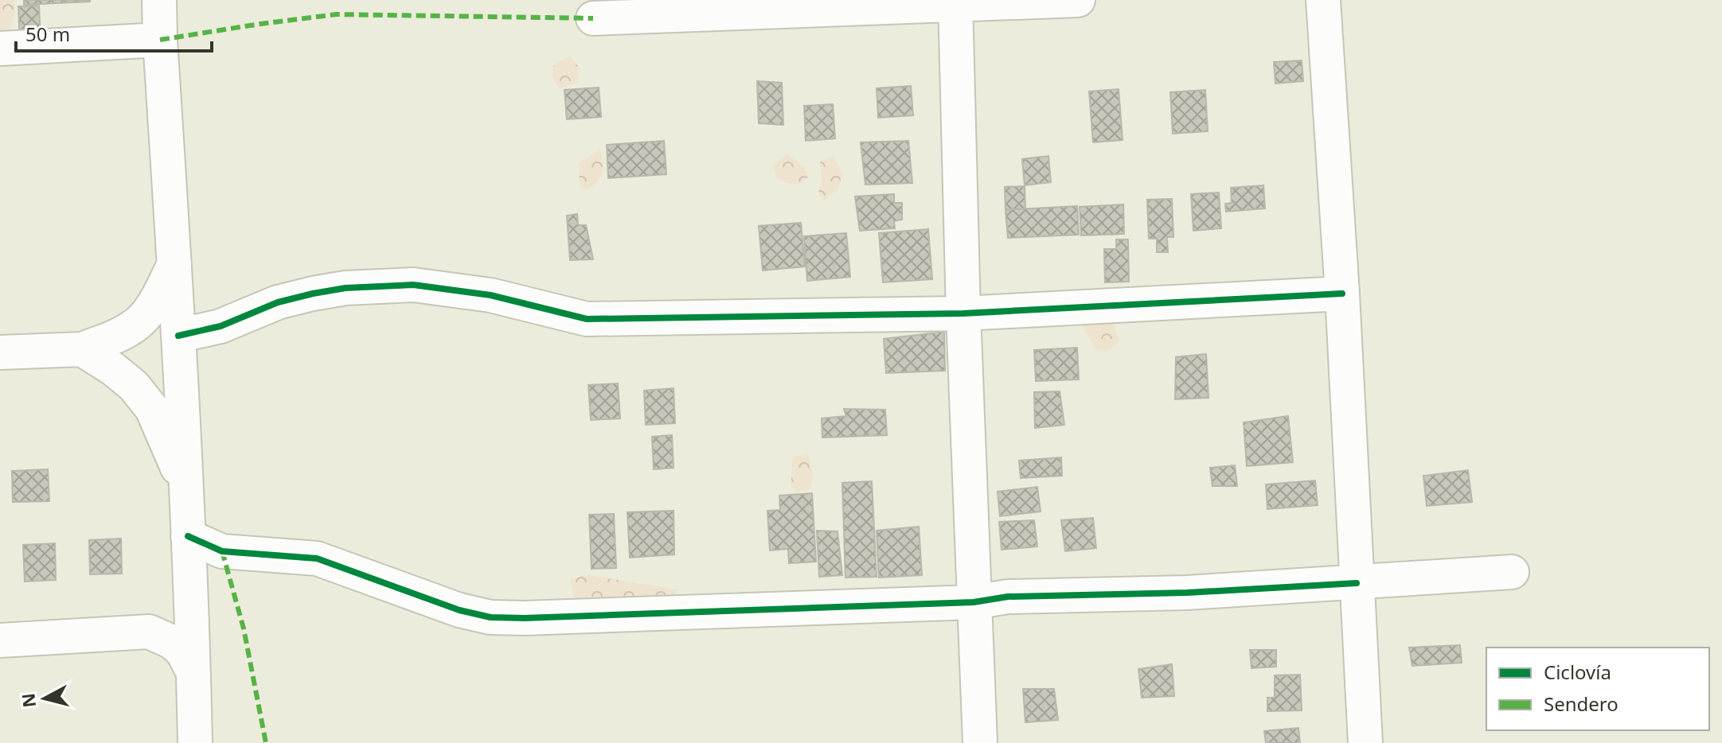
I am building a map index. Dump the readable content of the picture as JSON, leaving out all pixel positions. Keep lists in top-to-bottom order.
{
  "legend": ["Ciclovía", "Sendero"],
  "scale_bar": "50 m",
  "north": "left"
}
